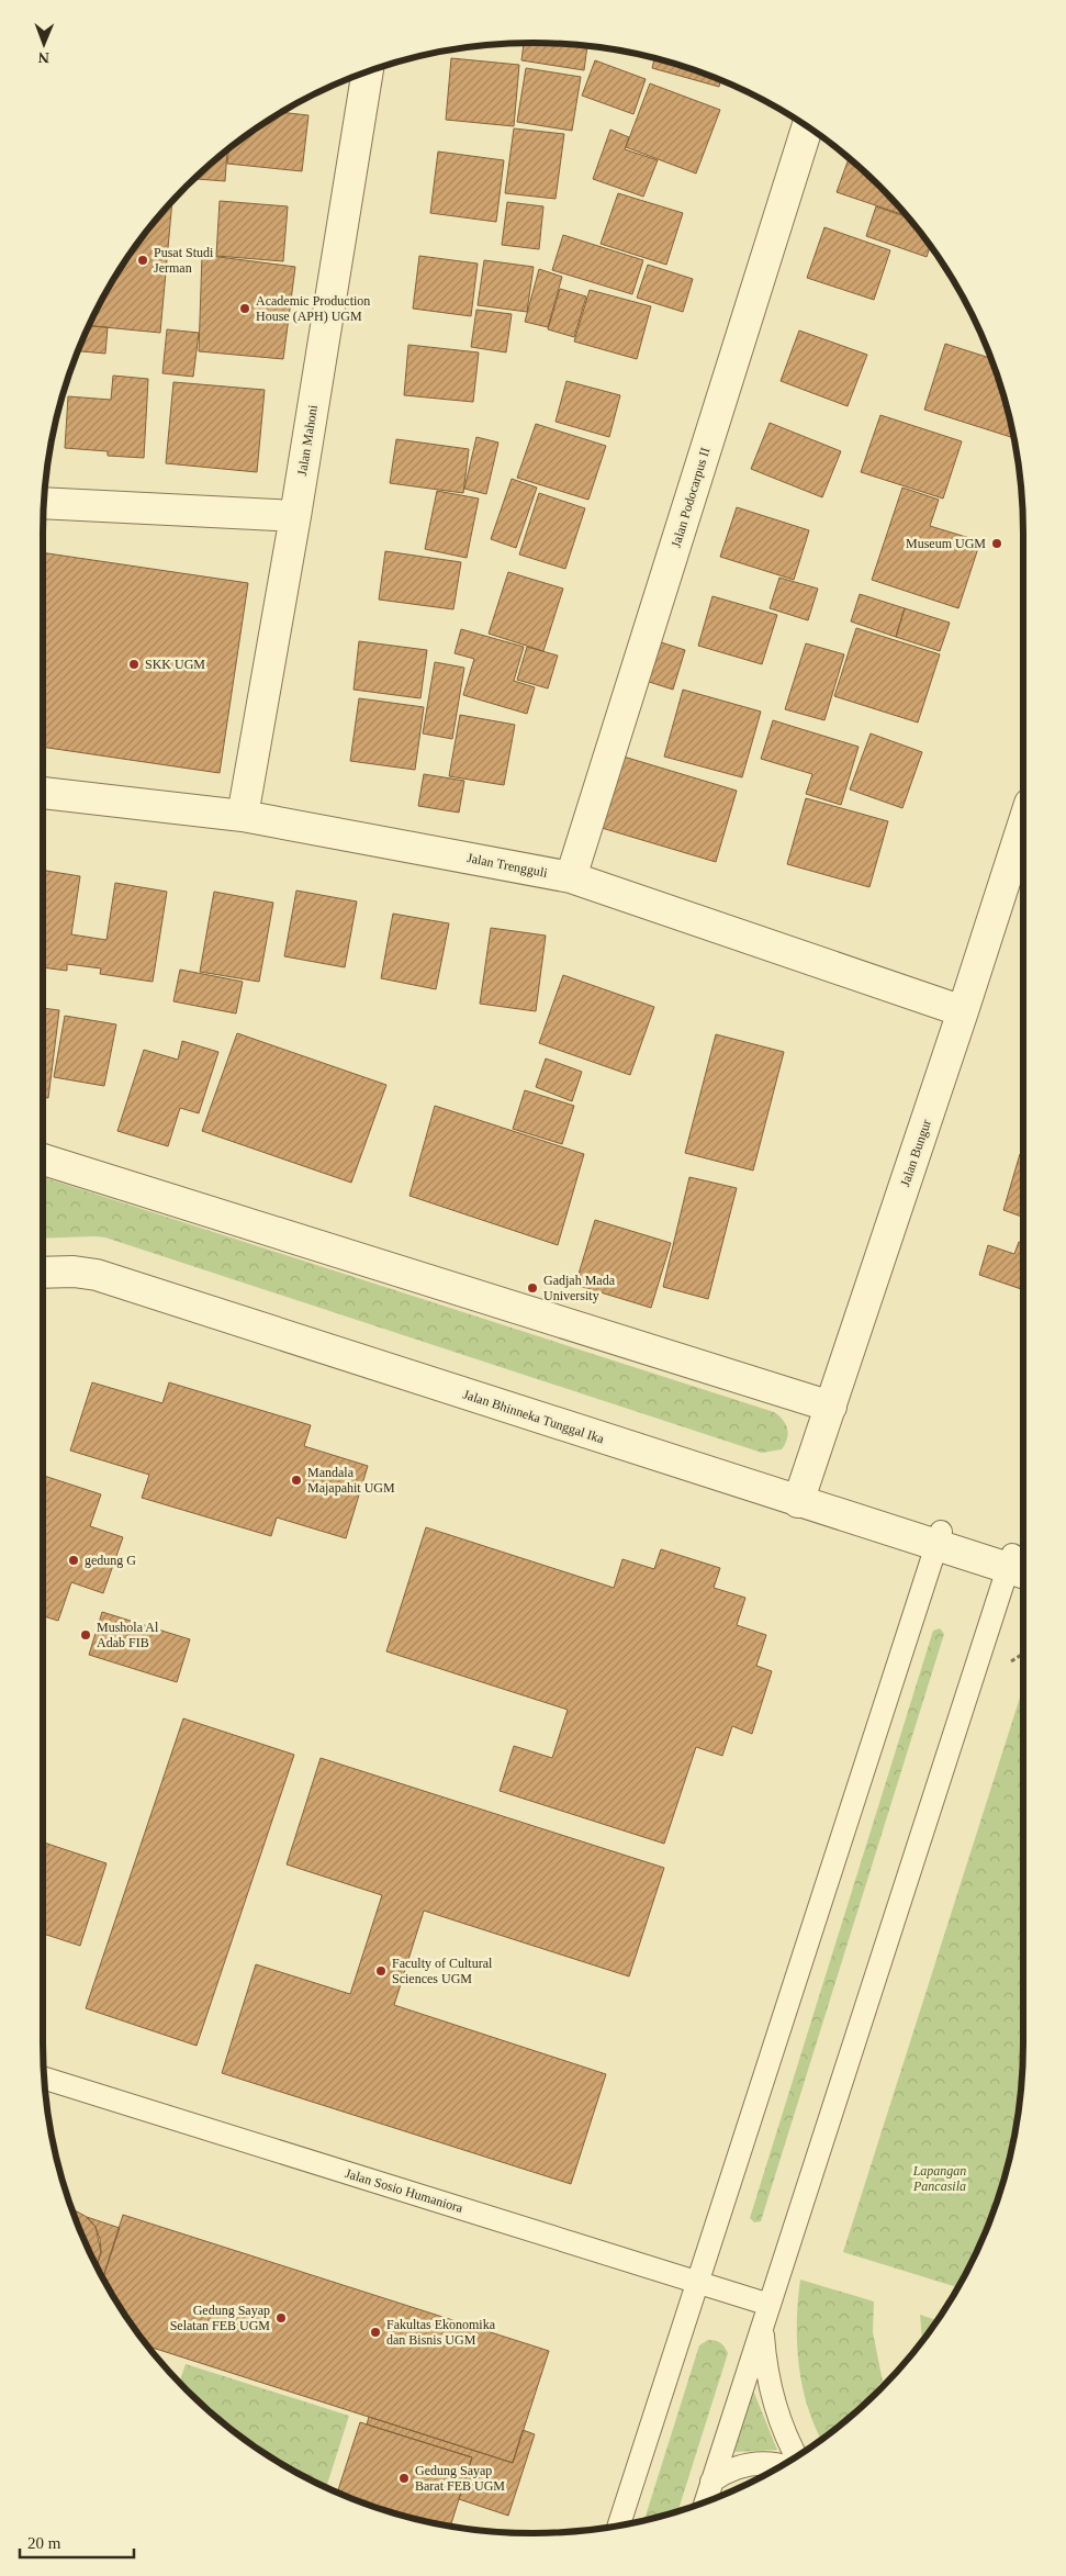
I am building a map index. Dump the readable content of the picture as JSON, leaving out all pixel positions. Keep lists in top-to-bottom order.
{
  "streets": {
    "street": [
      "Jalan Mahoni",
      "Jalan Podocarpus II",
      "Jalan Trengguli",
      "Jalan Bungur",
      "Jalan Bhinneka Tunggal Ika"
    ],
    "lane": ["Jalan Sosio Humaniora"]
  },
  "crossings": [
    ["Jalan Mahoni", "Jalan Trengguli"],
    ["Jalan Podocarpus II", "Jalan Trengguli"],
    ["Jalan Trengguli", "Jalan Bungur"],
    ["Jalan Bungur", "Jalan Bhinneka Tunggal Ika"]
  ],
  "parks": ["Lapangan Pancasila"],
  "places": [
    "Pusat Studi Jerman",
    "Academic Production House (APH) UGM",
    "Museum UGM",
    "SKK UGM",
    "Gadjah Mada University",
    "Mandala Majapahit UGM",
    "gedung G",
    "Mushola Al Adab FIB",
    "Faculty of Cultural Sciences UGM",
    "Gedung Sayap Selatan FEB UGM",
    "Fakultas Ekonomika dan Bisnis UGM",
    "Gedung Sayap Barat FEB UGM"
  ],
  "scale_bar": "20 m",
  "north": "bottom"
}
